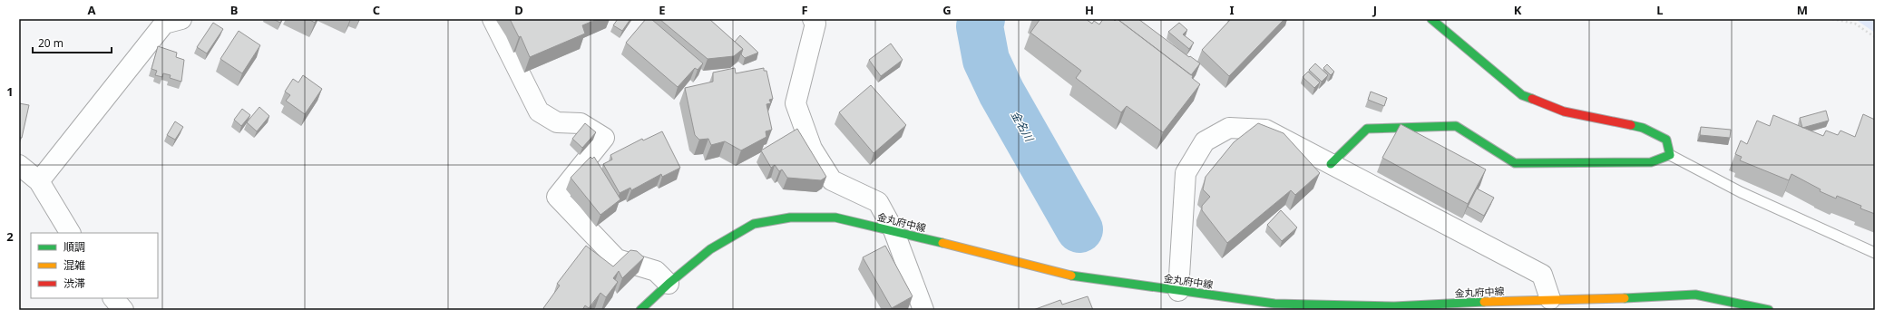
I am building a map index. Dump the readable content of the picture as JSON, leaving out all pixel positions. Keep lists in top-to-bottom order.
{
  "streets": {
    "main road": ["金丸府中線"]
  },
  "water": ["金名川"],
  "legend": ["順調", "混雑", "渋滞"],
  "scale_bar": "20 m",
  "grid": {
    "columns": [
      "A",
      "B",
      "C",
      "D",
      "E",
      "F",
      "G",
      "H",
      "I",
      "J",
      "K",
      "L",
      "M"
    ],
    "rows": ["1", "2"]
  }
}
